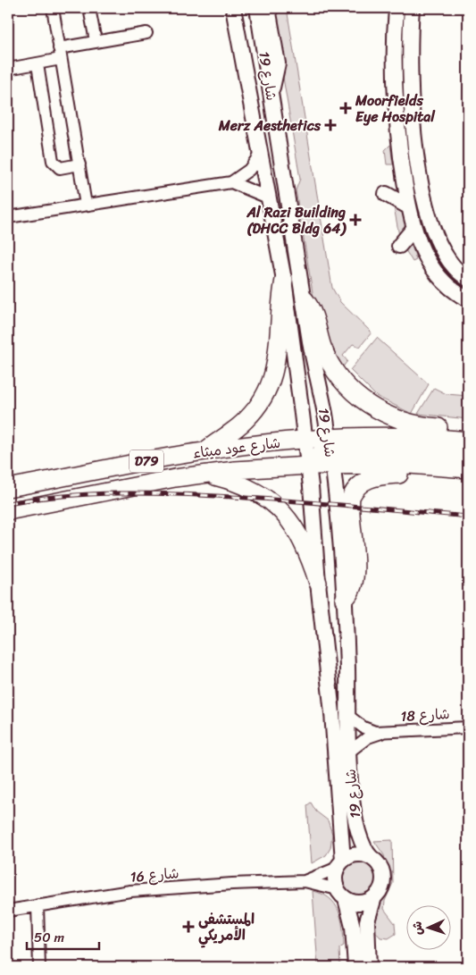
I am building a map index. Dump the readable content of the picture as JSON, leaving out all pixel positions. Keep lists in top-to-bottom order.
{
  "streets": {
    "main road": ["شارع 19", "شارع عود ميثاء", "D79"],
    "street": ["شارع 18", "شارع 16"]
  },
  "crossings": [
    ["شارع 19", "شارع عود ميثاء"],
    ["شارع 19", "شارع 18"],
    ["شارع 19", "شارع 16"]
  ],
  "places": {
    "health": [
      "Moorfields Eye Hospital",
      "Merz Aesthetics",
      "Al Razi Building (DHCC Bldg 64)",
      "المستشفى الأمريكي"
    ]
  },
  "scale_bar": "50 m",
  "north": "left"
}
